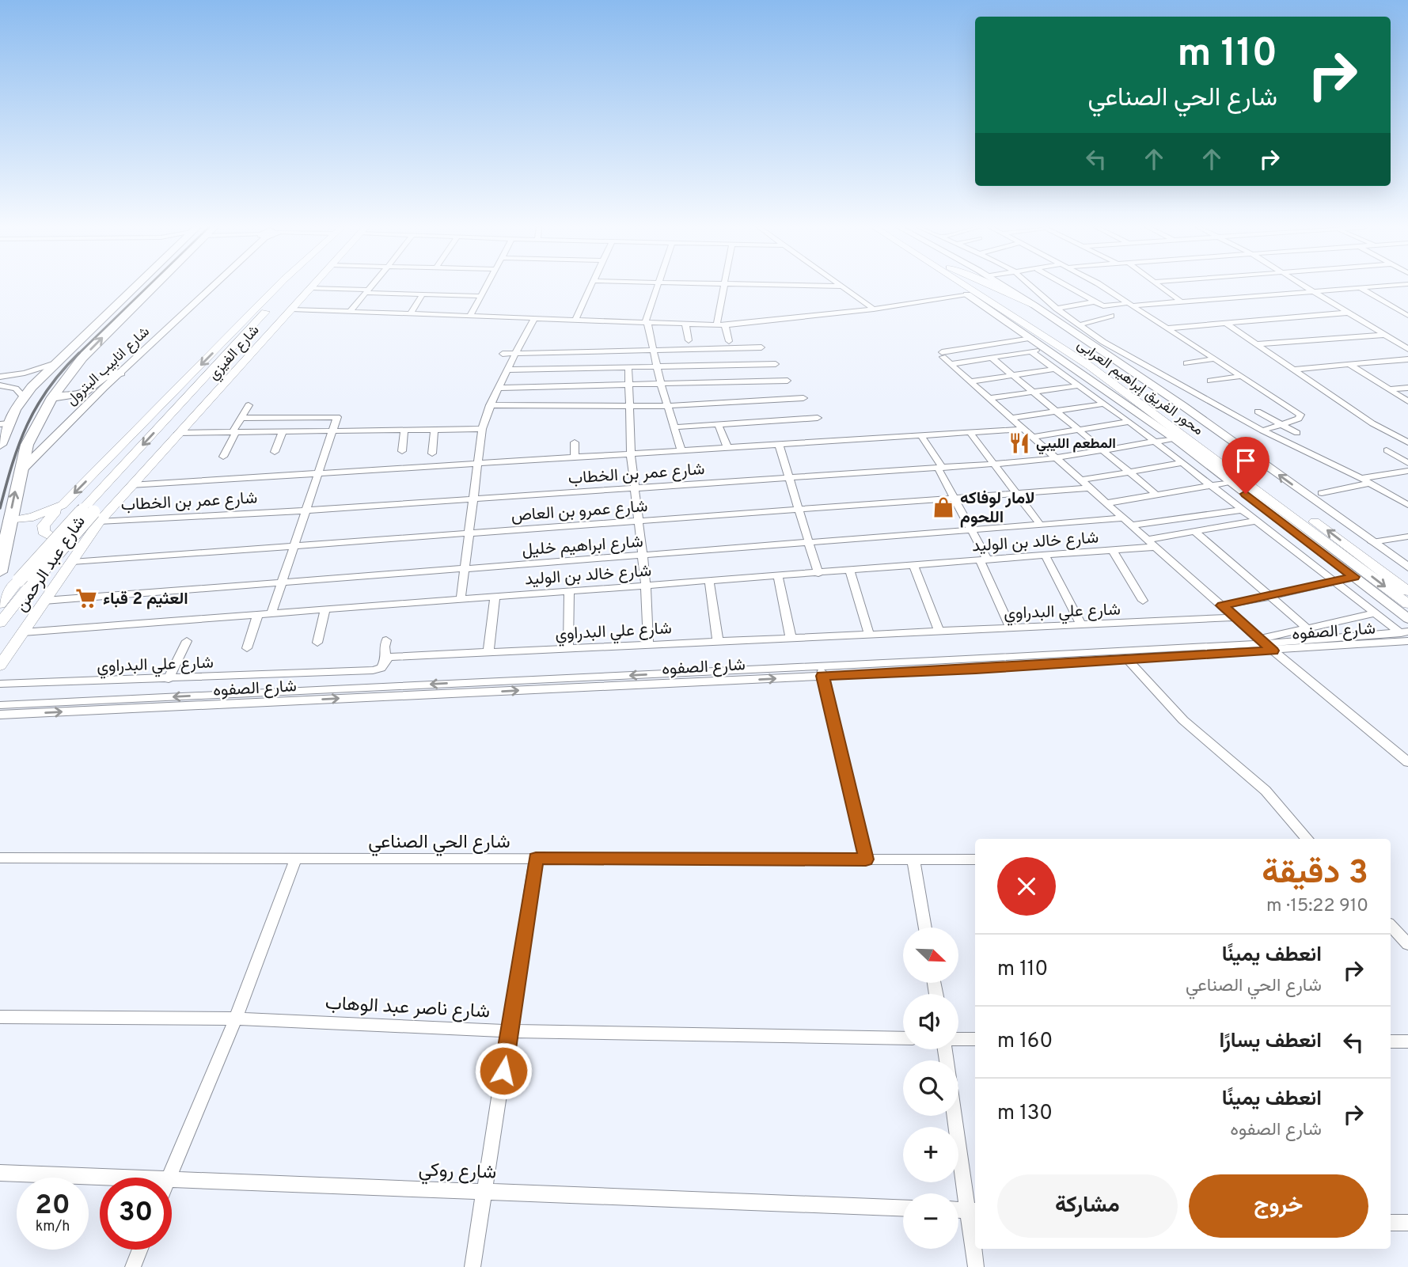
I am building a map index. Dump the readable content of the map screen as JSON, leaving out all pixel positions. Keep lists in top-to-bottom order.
{
  "streets": {
    "main road": ["شارع الفيزي", "محور الفريق إبراهيم العرابى", "شارع عبد الرحمن"],
    "street": [
      "شارع انابيب البترول",
      "شارع عمر بن الخطاب",
      "شارع عمرو بن العاص",
      "شارع خالد بن الوليد",
      "شارع ابراهيم خليل",
      "شارع علي البدراوي",
      "شارع الصفوه",
      "شارع الحي الصناعي",
      "شارع ناصر عبد الوهاب",
      "شارع روكي"
    ]
  },
  "crossings": [
    ["شارع الفيزي", "شارع عبد الرحمن"],
    ["محور الفريق إبراهيم العرابى", "شارع عمر بن الخطاب"],
    ["شارع عمر بن الخطاب", "شارع عبد الرحمن"],
    ["شارع عمرو بن العاص", "شارع عبد الرحمن"],
    ["شارع خالد بن الوليد", "شارع عبد الرحمن"],
    ["شارع ابراهيم خليل", "شارع عبد الرحمن"]
  ],
  "places": {
    "restaurant": ["المطعم الليبي"],
    "shop": ["لامار لوفاكه اللحوم"],
    "supermarket": ["العثيم 2 قباء"]
  },
  "north": "bottom right",
  "page": {
    "turn": ["110 m", "شارع الحي الصناعي"],
    "heading": ["3 دقيقة", "910 m · 15:22"],
    "map_buttons": ["+", "−"],
    "list": [
      {
        "name": "انعطف يمينًا",
        "note": "شارع الحي الصناعي",
        "value": "110 m"
      },
      {
        "name": "انعطف يسارًا",
        "value": "160 m"
      },
      {
        "name": "انعطف يمينًا",
        "note": "شارع الصفوه",
        "value": "130 m"
      }
    ],
    "buttons": ["خروج", "مشاركة"],
    "speed": "20 km/h",
    "limit": "30"
  }
}
